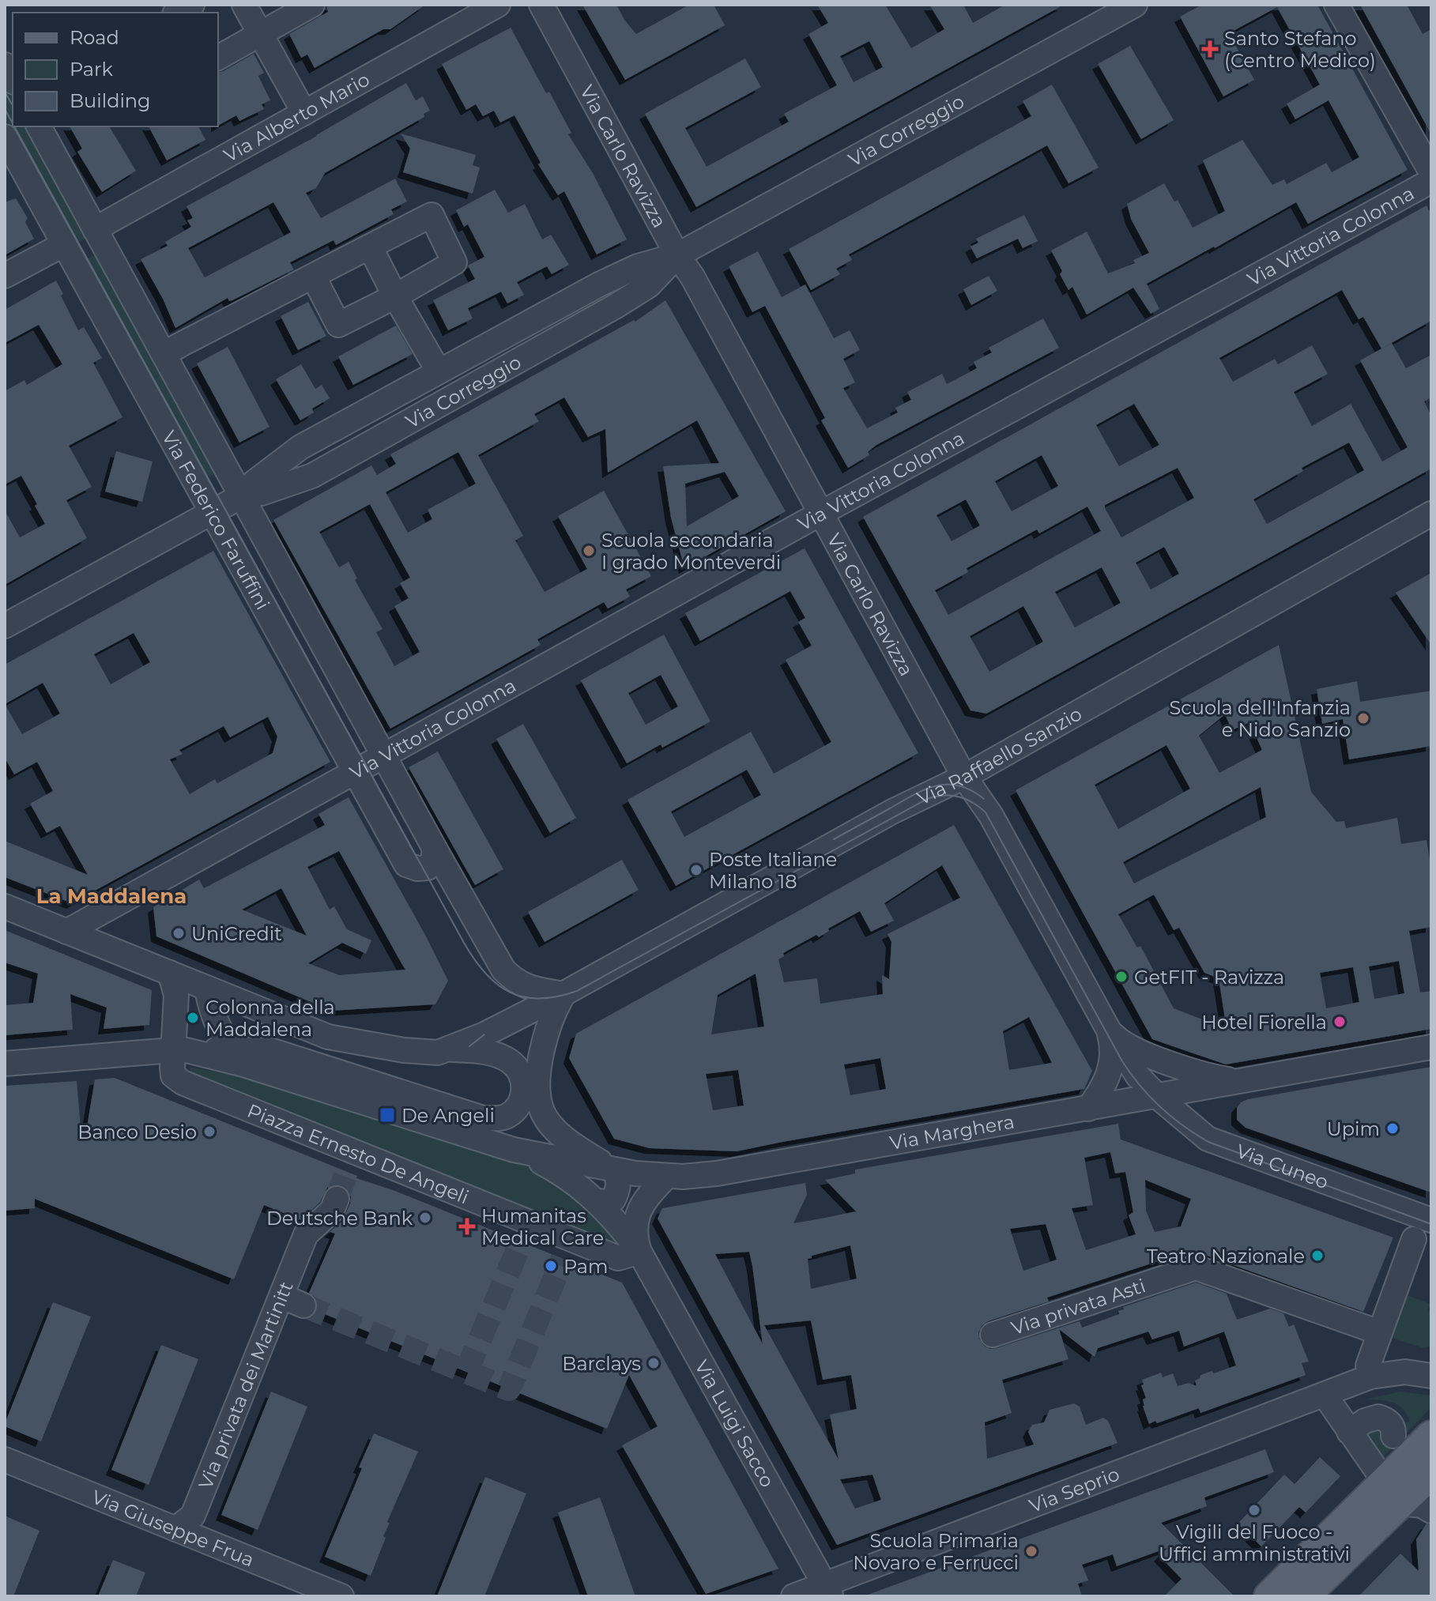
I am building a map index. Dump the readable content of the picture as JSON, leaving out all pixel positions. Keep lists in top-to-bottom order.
{
  "streets": {
    "street": [
      "Via Alberto Mario",
      "Via Correggio",
      "Via Carlo Ravizza",
      "Via Vittoria Colonna",
      "Via Federico Faruffini",
      "Via Raffaello Sanzio",
      "Via Marghera",
      "Piazza Ernesto De Angeli",
      "Via Cuneo",
      "Via privata Asti",
      "Via privata dei Martinitt",
      "Via Luigi Sacco",
      "Via Seprio",
      "Via Giuseppe Frua"
    ]
  },
  "crossings": [
    ["Via Alberto Mario", "Via Federico Faruffini"],
    ["Via Correggio", "Via Carlo Ravizza"],
    ["Via Correggio", "Via Federico Faruffini"],
    ["Via Carlo Ravizza", "Via Vittoria Colonna"],
    ["Via Carlo Ravizza", "Via Raffaello Sanzio"],
    ["Via Carlo Ravizza", "Via Marghera"],
    ["Via Carlo Ravizza", "Via Cuneo"],
    ["Via Vittoria Colonna", "Via Federico Faruffini"],
    ["Via Federico Faruffini", "Via Raffaello Sanzio"],
    ["Via Marghera", "Via Cuneo"],
    ["Piazza Ernesto De Angeli", "Via Luigi Sacco"],
    ["Via privata dei Martinitt", "Via Giuseppe Frua"],
    ["Via Luigi Sacco", "Via Seprio"]
  ],
  "districts": ["La Maddalena"],
  "places": {
    "health": ["Santo Stefano (Centro Medico)", "Humanitas Medical Care"],
    "other": [
      "Scuola secondaria I grado Monteverdi",
      "Scuola dell'Infanzia e Nido Sanzio",
      "Poste Italiane Milano 18",
      "UniCredit",
      "GetFIT - Ravizza",
      "Colonna della Maddalena",
      "Hotel Fiorella",
      "Upim",
      "Banco Desio",
      "Deutsche Bank",
      "Teatro Nazionale",
      "Pam",
      "Barclays",
      "Vigili del Fuoco - Uffici amministrativi",
      "Scuola Primaria Novaro e Ferrucci"
    ],
    "transit": ["De Angeli"]
  },
  "legend": ["Road", "Park", "Building"]
}
